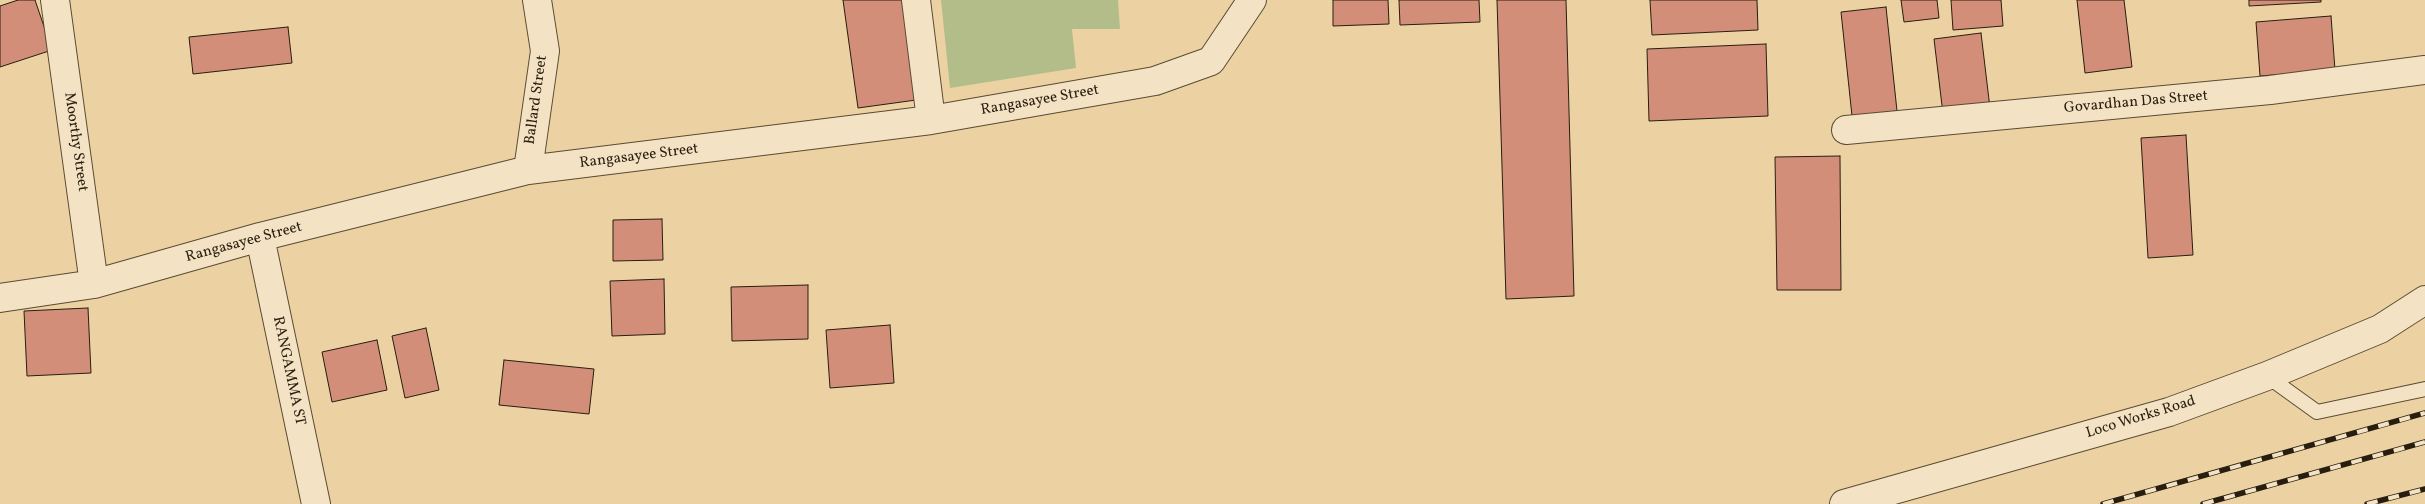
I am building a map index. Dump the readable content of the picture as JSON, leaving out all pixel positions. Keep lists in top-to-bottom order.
{
  "streets": {
    "street": [
      "Ballard Street",
      "Rangasayee Street",
      "Govardhan Das Street",
      "Moorthy Street",
      "RANGAMMA ST",
      "Loco Works Road"
    ]
  },
  "crossings": [
    ["Ballard Street", "Rangasayee Street"],
    ["Rangasayee Street", "Moorthy Street"],
    ["Rangasayee Street", "RANGAMMA ST"]
  ]
}
